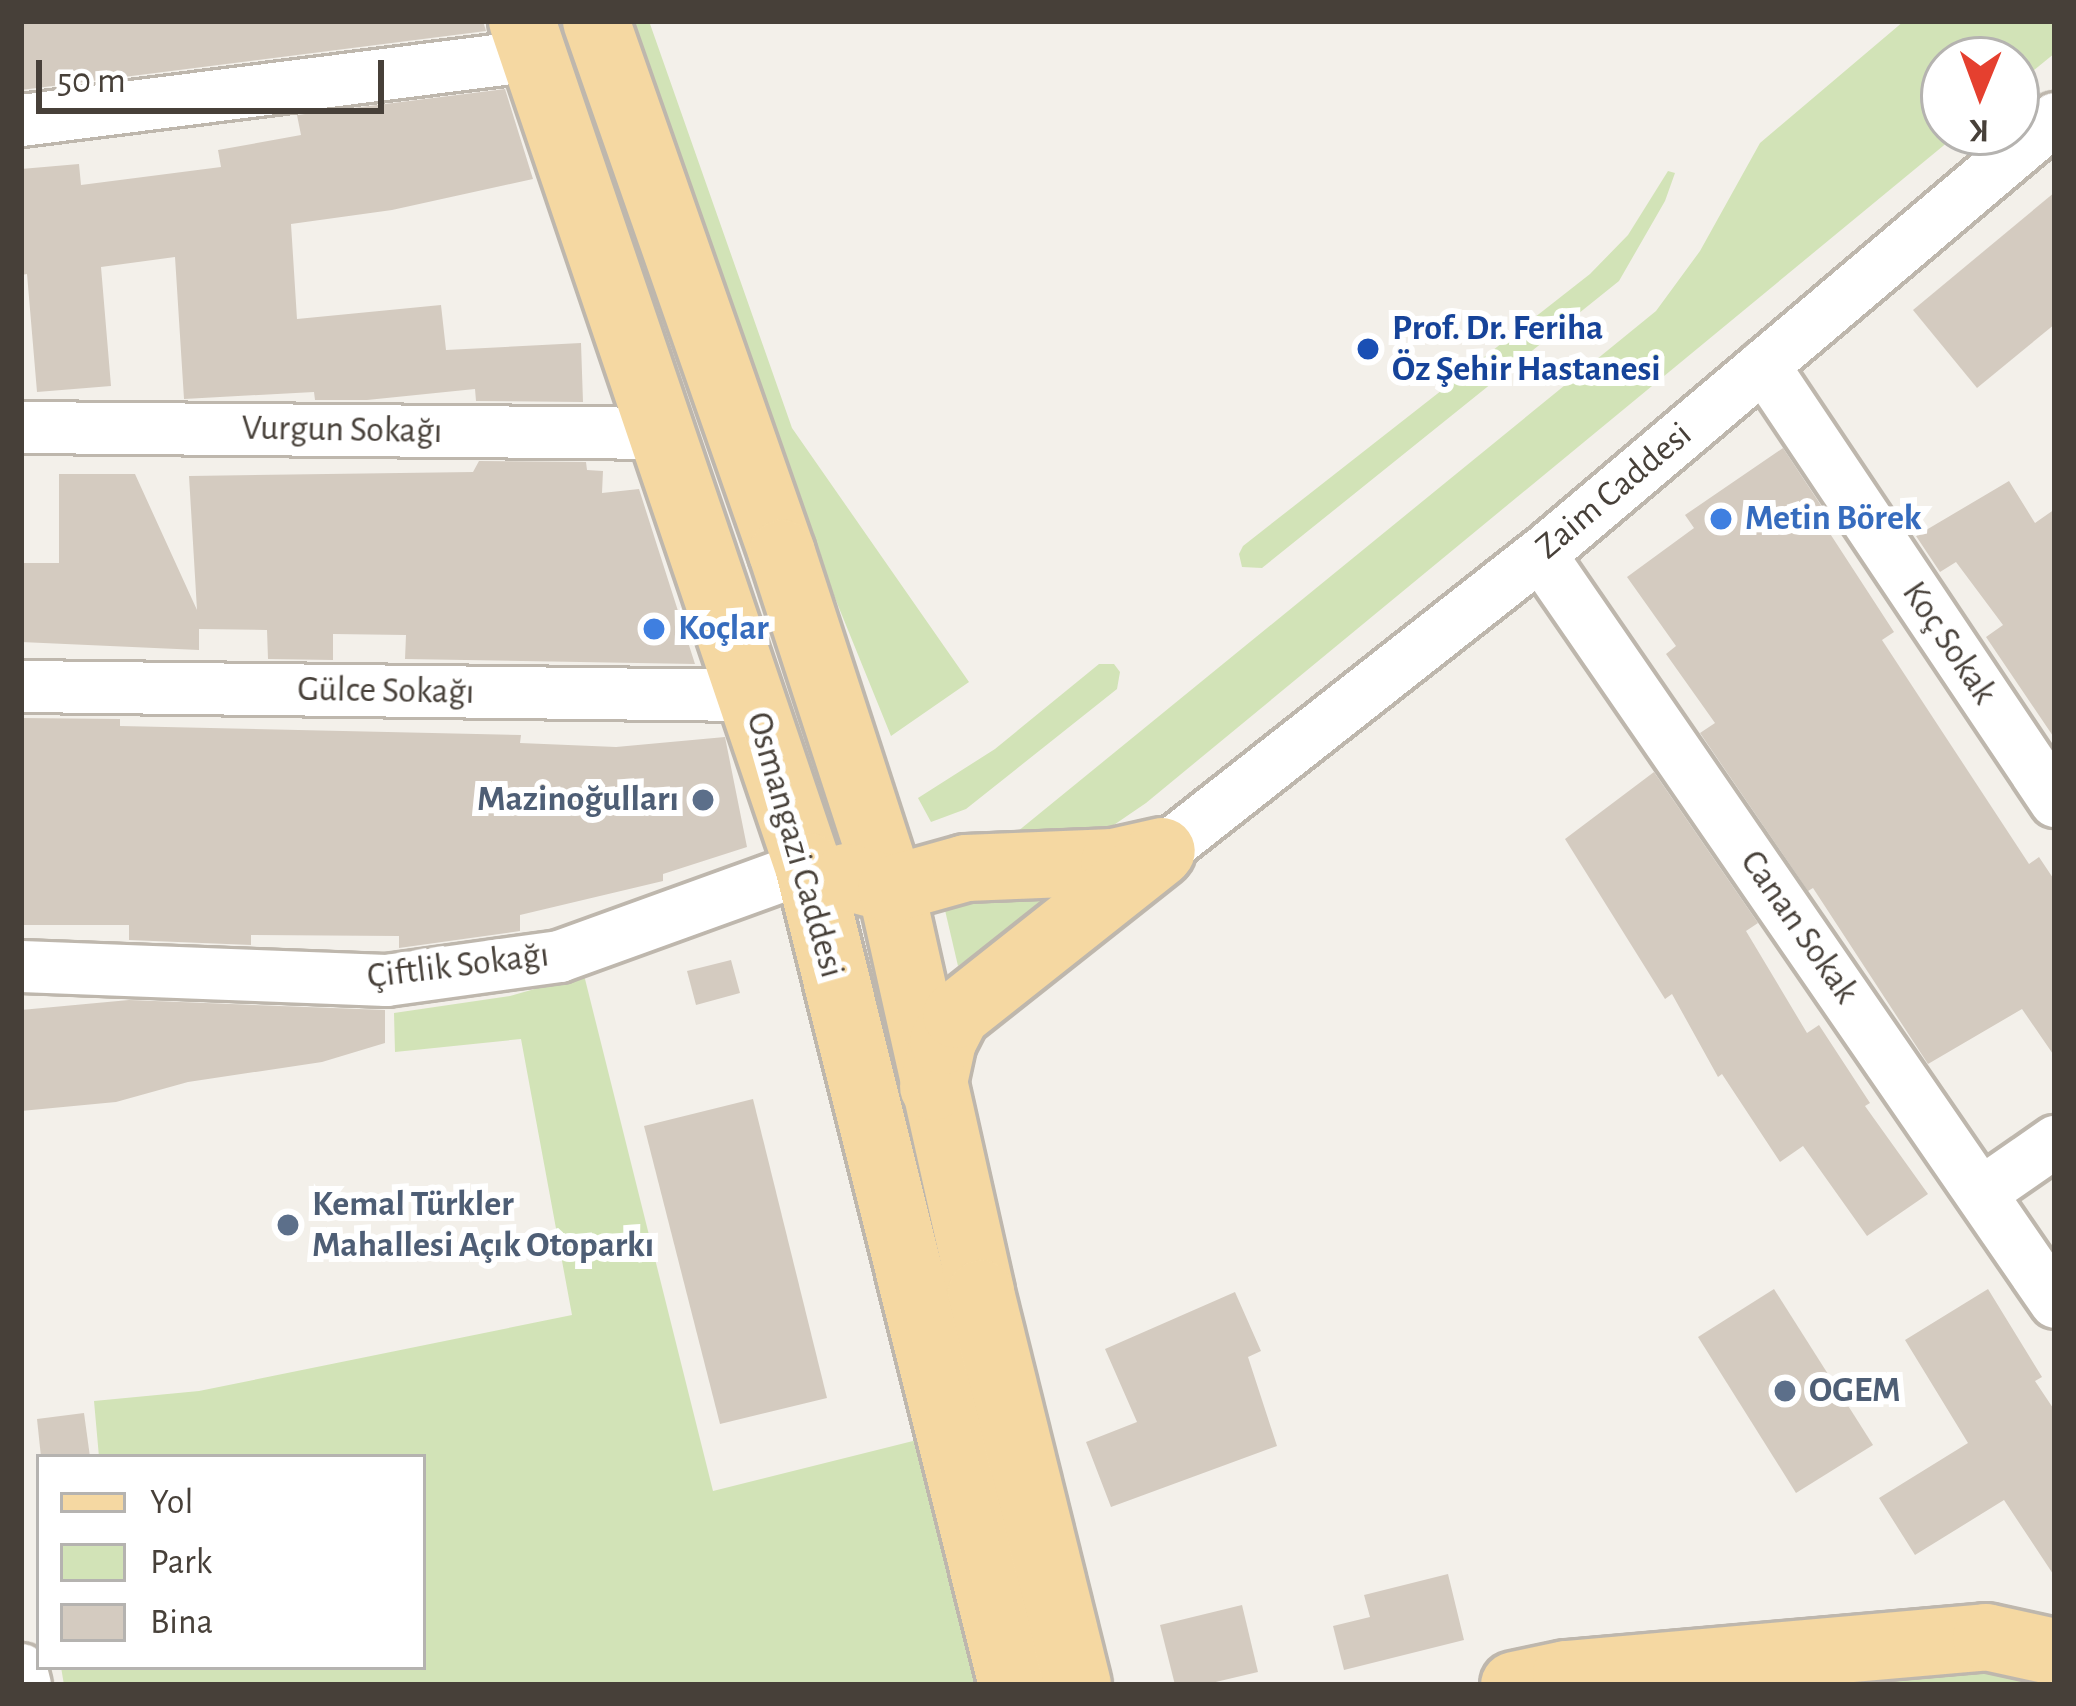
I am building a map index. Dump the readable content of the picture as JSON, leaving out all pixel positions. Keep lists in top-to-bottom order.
{
  "streets": {
    "main road": ["Osmangazi Caddesi"],
    "street": [
      "Vurgun Sokağı",
      "Zaim Caddesi",
      "Koç Sokak",
      "Gülce Sokağı",
      "Canan Sokak",
      "Çiftlik Sokağı"
    ]
  },
  "crossings": [
    ["Vurgun Sokağı", "Osmangazi Caddesi"],
    ["Zaim Caddesi", "Koç Sokak"],
    ["Zaim Caddesi", "Canan Sokak"],
    ["Gülce Sokağı", "Osmangazi Caddesi"],
    ["Osmangazi Caddesi", "Çiftlik Sokağı"]
  ],
  "places": [
    "Prof. Dr. Feriha Öz Şehir Hastanesi",
    "Metin Börek",
    "Koçlar",
    "Mazinoğulları",
    "Kemal Türkler Mahallesi Açık Otoparkı",
    "OGEM"
  ],
  "legend": ["Yol", "Park", "Bina"],
  "scale_bar": "50 m",
  "north": "bottom"
}
